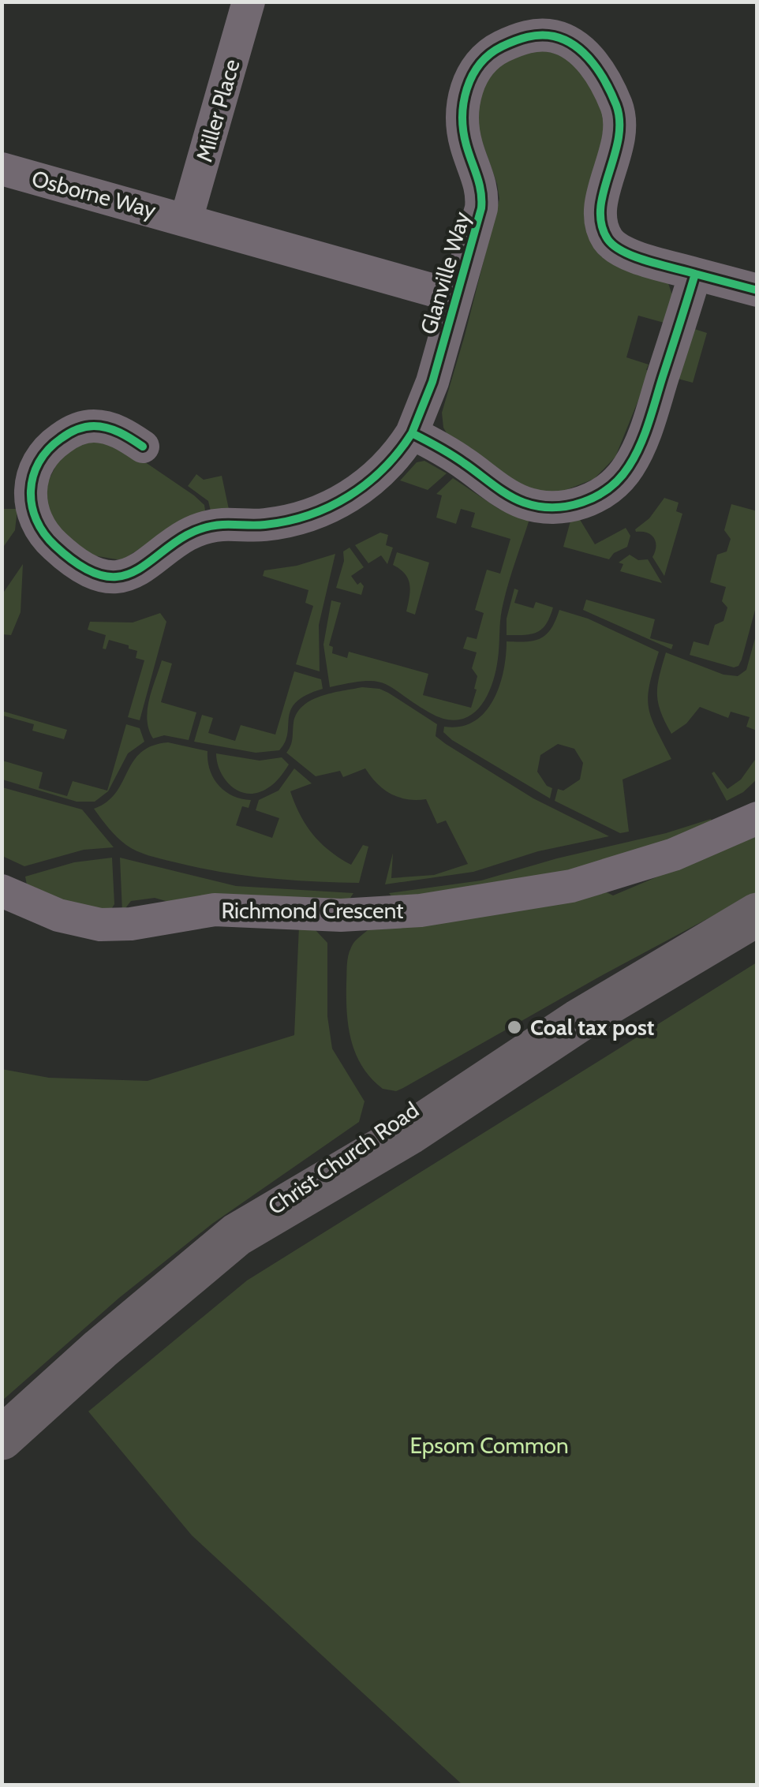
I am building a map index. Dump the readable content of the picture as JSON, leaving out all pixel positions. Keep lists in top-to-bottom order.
{
  "streets": {
    "main road": ["Christ Church Road"],
    "street": [
      "Miller Place",
      "Osborne Way",
      "Glanville Way",
      "Richmond Crescent"
    ]
  },
  "crossings": [
    ["Miller Place", "Osborne Way"],
    ["Miller Place", "Glanville Way"],
    ["Osborne Way", "Glanville Way"]
  ],
  "parks": ["Epsom Common"],
  "places": ["Coal tax post"]
}
